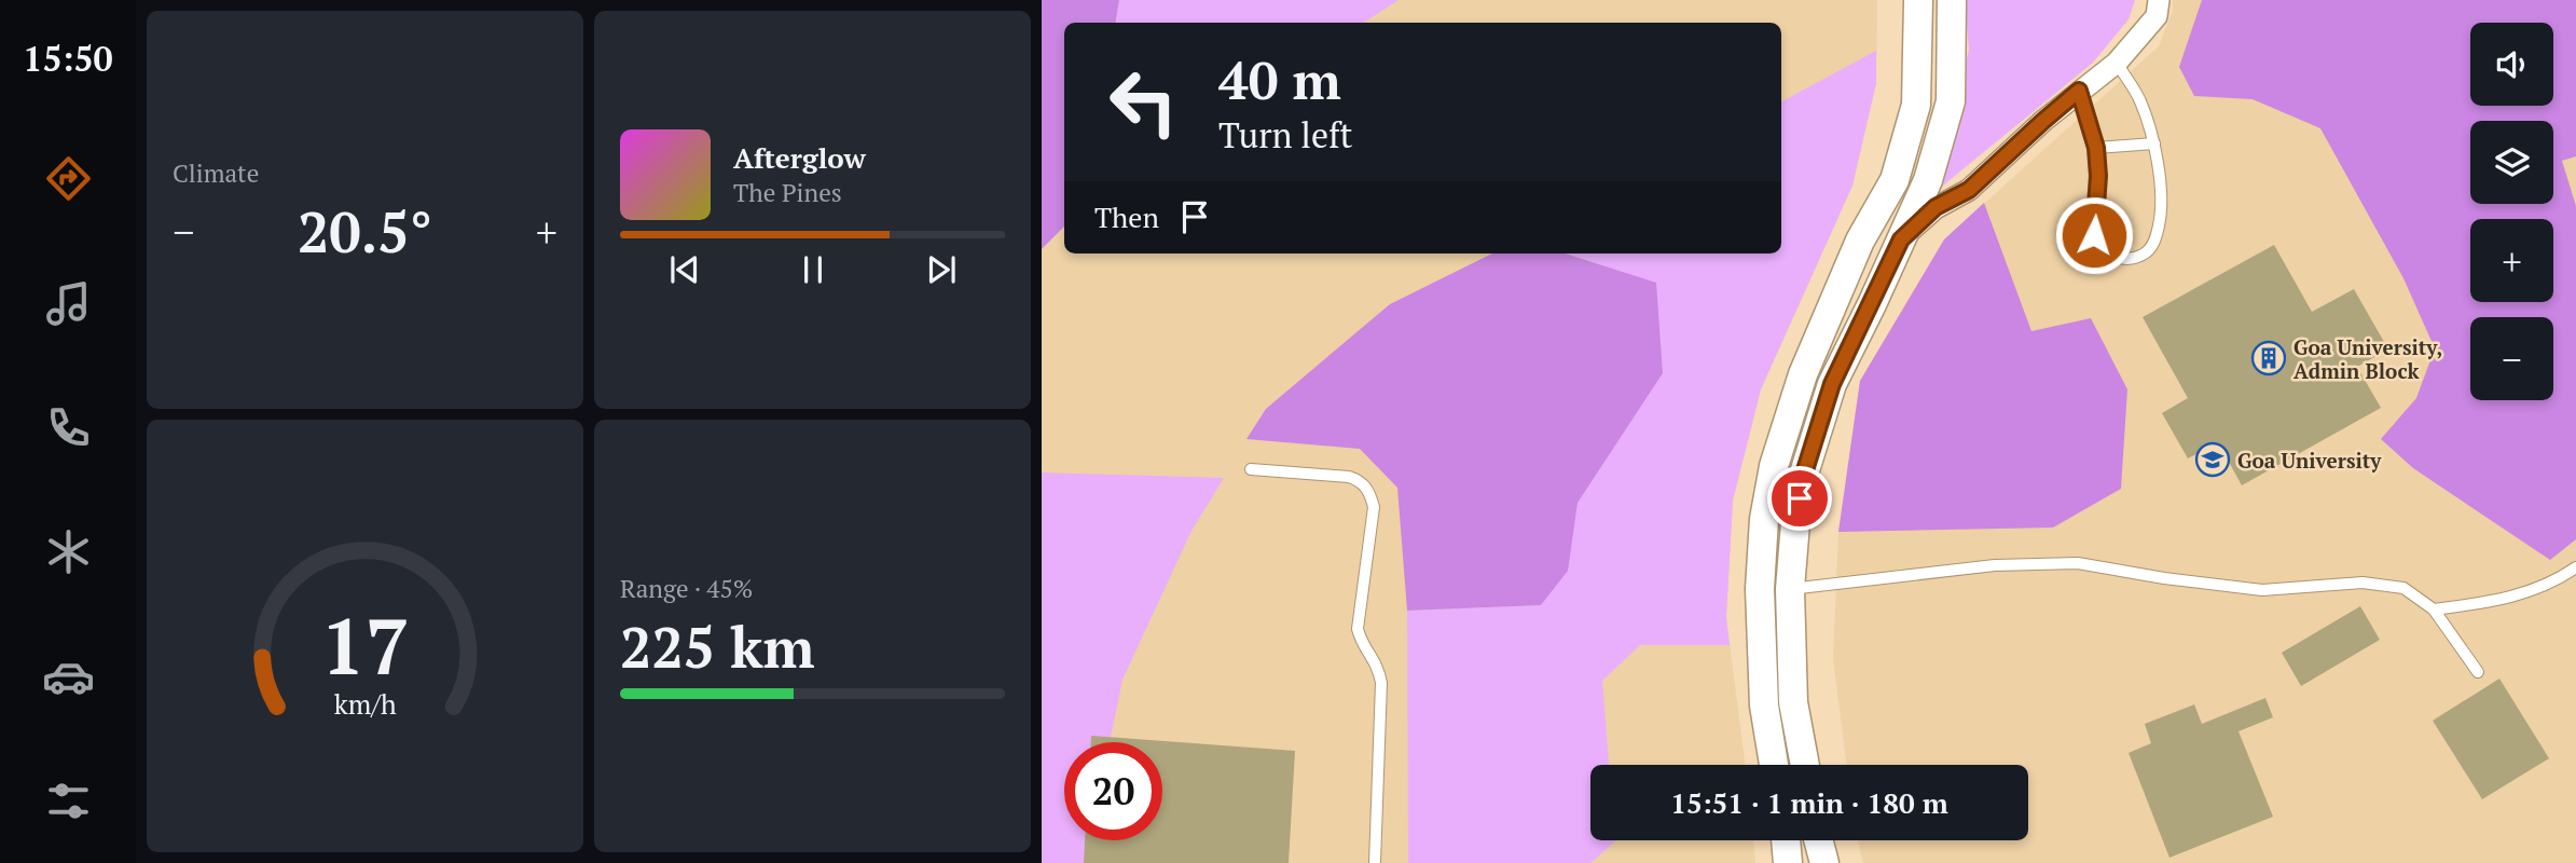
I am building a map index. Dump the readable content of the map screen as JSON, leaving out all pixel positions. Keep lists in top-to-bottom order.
{
  "places": {
    "building": ["Goa University, Admin Block"],
    "school or university": ["Goa University"]
  },
  "page": {
    "tabs": "15:50",
    "tile": [
      "Climate",
      ["Range · 45%", "225 km"]
    ],
    "map_buttons": ["+", "−"],
    "turn": ["40 m", "Turn left"],
    "song": ["Afterglow", "The Pines"],
    "then": "Then",
    "heat": ["−", "20.5°", "+"],
    "limit": "20",
    "trip": "15:51 · 1 min · 180 m",
    "gauge": ["17", "km/h"]
  }
}
